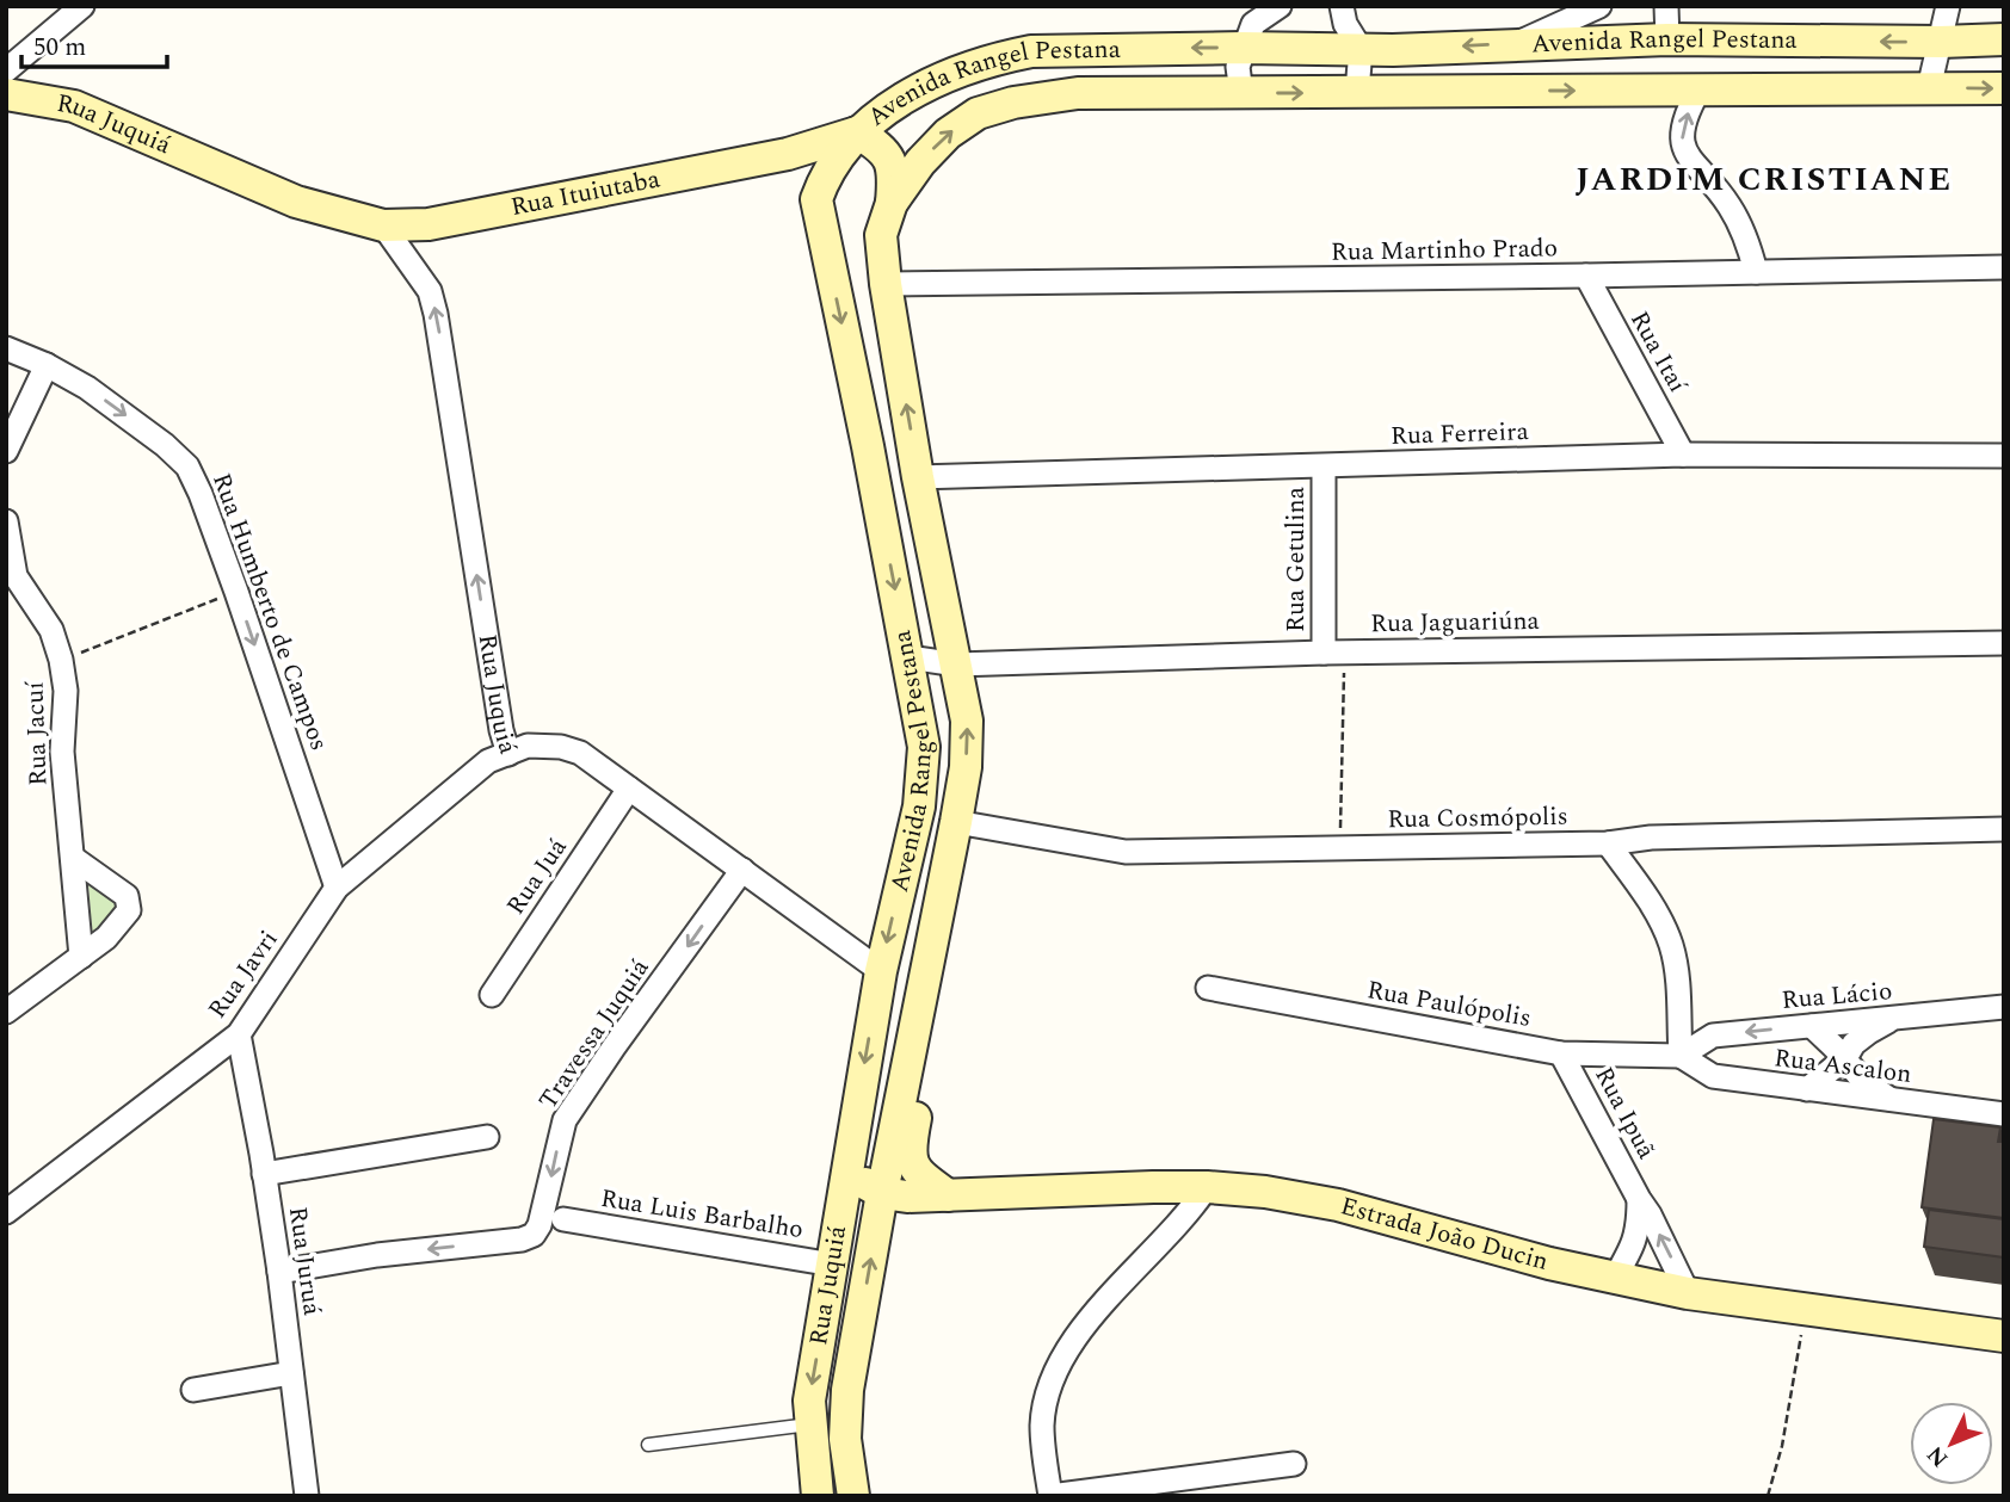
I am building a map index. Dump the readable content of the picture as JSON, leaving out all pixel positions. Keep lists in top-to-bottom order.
{
  "streets": {
    "main road": [
      "Avenida Rangel Pestana",
      "Rua Juquiá",
      "Rua Ituiutaba",
      "Estrada João Ducin"
    ],
    "street": [
      "Rua Martinho Prado",
      "Rua Itaí",
      "Rua Ferreira",
      "Rua Getulina",
      "Rua Humberto de Campos",
      "Rua Jaguariúna",
      "Rua Jacuí",
      "Rua Cosmópolis",
      "Rua Juá",
      "Rua Javri",
      "Rua Lácio",
      "Rua Paulópolis",
      "Travessa Juquiá",
      "Rua Ascalon",
      "Rua Ipuã",
      "Rua Luis Barbalho",
      "Rua Juruá"
    ]
  },
  "crossings": [
    ["Avenida Rangel Pestana", "Rua Juquiá"],
    ["Avenida Rangel Pestana", "Rua Ituiutaba"],
    ["Avenida Rangel Pestana", "Rua Martinho Prado"],
    ["Avenida Rangel Pestana", "Rua Ferreira"],
    ["Avenida Rangel Pestana", "Rua Jaguariúna"],
    ["Avenida Rangel Pestana", "Rua Cosmópolis"],
    ["Rua Juquiá", "Rua Ituiutaba"],
    ["Rua Juquiá", "Rua Juá"],
    ["Rua Juquiá", "Rua Javri"],
    ["Rua Juquiá", "Travessa Juquiá"],
    ["Rua Juquiá", "Rua Luis Barbalho"],
    ["Rua Juquiá", "Estrada João Ducin"],
    ["Rua Martinho Prado", "Rua Itaí"],
    ["Rua Itaí", "Rua Ferreira"],
    ["Rua Ferreira", "Rua Getulina"],
    ["Rua Getulina", "Rua Jaguariúna"],
    ["Rua Humberto de Campos", "Rua Javri"],
    ["Rua Javri", "Rua Juruá"],
    ["Rua Lácio", "Rua Paulópolis"],
    ["Rua Lácio", "Rua Ascalon"],
    ["Rua Paulópolis", "Rua Ascalon"],
    ["Rua Paulópolis", "Rua Ipuã"],
    ["Travessa Juquiá", "Rua Juruá"],
    ["Rua Ipuã", "Estrada João Ducin"]
  ],
  "one_way": ["Rua Humberto de Campos", "Rua Lácio", "Travessa Juquiá"],
  "districts": ["JARDIM CRISTIANE"],
  "scale_bar": "50 m",
  "north": "bottom left"
}
